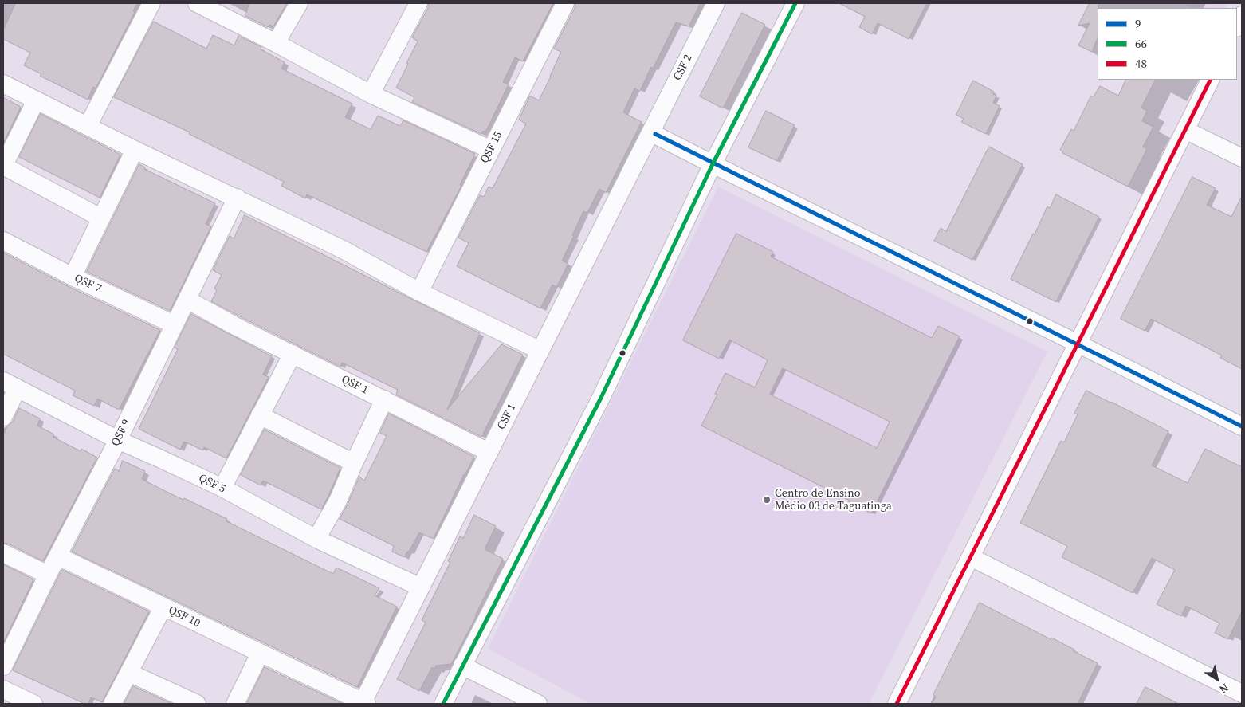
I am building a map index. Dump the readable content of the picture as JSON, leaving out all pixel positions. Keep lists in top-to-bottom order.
{
  "streets": {
    "street": [
      "CSF 2",
      "QSF 15",
      "QSF 7",
      "QSF 1",
      "CSF 1",
      "QSF 9",
      "QSF 5",
      "QSF 10"
    ]
  },
  "crossings": [
    ["CSF 2", "CSF 1"],
    ["QSF 7", "QSF 9"],
    ["QSF 1", "CSF 1"],
    ["QSF 1", "QSF 9"],
    ["CSF 1", "QSF 5"],
    ["CSF 1", "QSF 10"],
    ["QSF 9", "QSF 5"],
    ["QSF 9", "QSF 10"]
  ],
  "places": ["Centro de Ensino Médio 03 de Taguatinga"],
  "lines": ["transit line 66", "transit line 48", "transit line 9"],
  "legend": ["9", "66", "48"],
  "north": "bottom right"
}
